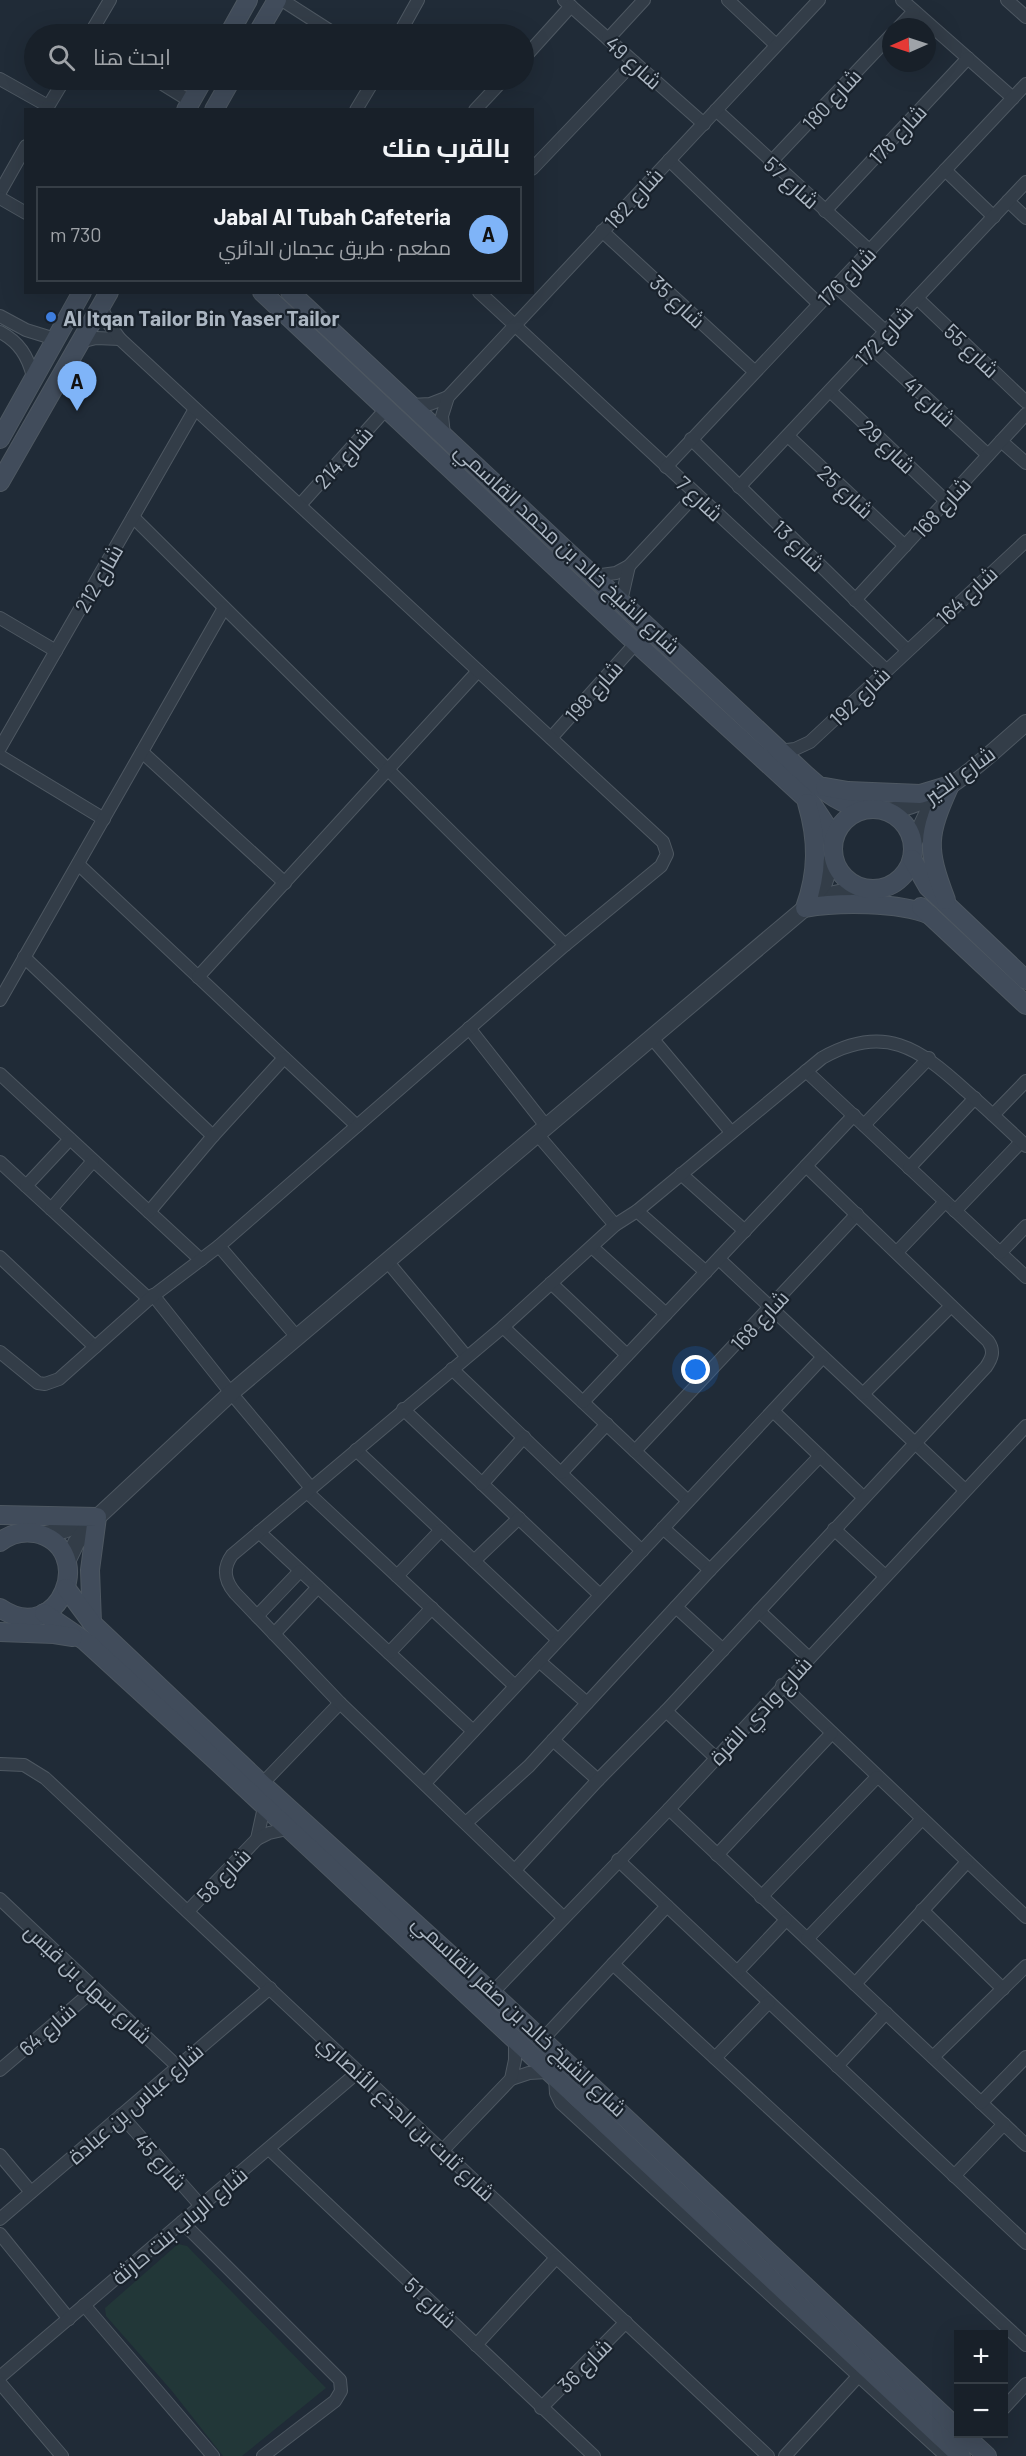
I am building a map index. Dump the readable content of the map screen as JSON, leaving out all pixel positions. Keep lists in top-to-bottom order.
{
  "streets": {
    "main road": ["شارع الشيخ خالد بن محمد القاسمي", "شارع الشيخ خالد بن صقر القاسمي"],
    "street": [
      "شارع 49",
      "شارع 180",
      "شارع 178",
      "شارع 57",
      "شارع 182",
      "شارع 176",
      "شارع 35",
      "شارع 172",
      "شارع 55",
      "شارع 41",
      "شارع 29",
      "214 شارع",
      "شارع 25",
      "شارع 7",
      "شارع 168",
      "شارع 13",
      "212 شارع",
      "شارع 164",
      "شارع 198",
      "شارع 192",
      "شارع الخير",
      "شارع وادي القرة",
      "شارع 58",
      "شارع سهل بن قيس",
      "شارع 64",
      "شارع عباس بن عبادة",
      "شارع ثابت بن الجذع الأنصاري",
      "شارع 45",
      "شارع الرباب بنت حارثة",
      "شارع 51",
      "شارع 36"
    ]
  },
  "crossings": [
    ["شارع 49", "شارع 182"],
    ["شارع 180", "شارع 57"],
    ["شارع 178", "شارع 57"],
    ["شارع 57", "شارع 182"],
    ["شارع 57", "شارع 176"],
    ["شارع 182", "شارع 35"],
    ["شارع 182", "شارع 7"],
    ["شارع 176", "شارع 35"],
    ["شارع 176", "شارع 7"],
    ["شارع 176", "شارع 13"],
    ["شارع 172", "شارع 55"],
    ["شارع 172", "شارع 41"],
    ["شارع 172", "شارع 29"],
    ["شارع 172", "شارع 25"],
    ["شارع 172", "شارع 13"],
    ["شارع 41", "شارع 168"],
    ["شارع 29", "شارع 168"],
    ["214 شارع", "شارع الشيخ خالد بن محمد القاسمي"],
    ["شارع 25", "شارع 168"],
    ["شارع 7", "شارع 192"],
    ["شارع 168", "شارع 13"],
    ["شارع 13", "شارع 164"],
    ["شارع 13", "شارع 192"],
    ["شارع الشيخ خالد بن محمد القاسمي", "شارع 198"],
    ["شارع الشيخ خالد بن محمد القاسمي", "شارع 192"],
    ["شارع الشيخ خالد بن محمد القاسمي", "شارع الخير"],
    ["شارع 164", "شارع 192"],
    ["شارع وادي القرة", "شارع الشيخ خالد بن صقر القاسمي"],
    ["شارع 58", "شارع الشيخ خالد بن صقر القاسمي"],
    ["شارع 58", "شارع ثابت بن الجذع الأنصاري"],
    ["شارع سهل بن قيس", "شارع 64"],
    ["شارع سهل بن قيس", "شارع عباس بن عبادة"],
    ["شارع عباس بن عبادة", "شارع ثابت بن الجذع الأنصاري"],
    ["شارع عباس بن عبادة", "شارع 45"],
    ["شارع ثابت بن الجذع الأنصاري", "شارع الرباب بنت حارثة"],
    ["شارع ثابت بن الجذع الأنصاري", "شارع 36"],
    ["شارع 45", "شارع الرباب بنت حارثة"],
    ["شارع الرباب بنت حارثة", "شارع 51"],
    ["شارع 51", "شارع 36"]
  ],
  "places": ["Al Itqan Tailor Bin Yaser Tailor"],
  "north": "left",
  "page": {
    "search": "ابحث هنا",
    "heading": "بالقرب منك",
    "list": [
      {
        "mark": "A",
        "name": "Jabal Al Tubah Cafeteria",
        "note": "مطعم · طريق عجمان الدائري",
        "value": "730 m"
      }
    ],
    "pins": "A",
    "map_buttons": ["+", "−"]
  }
}
